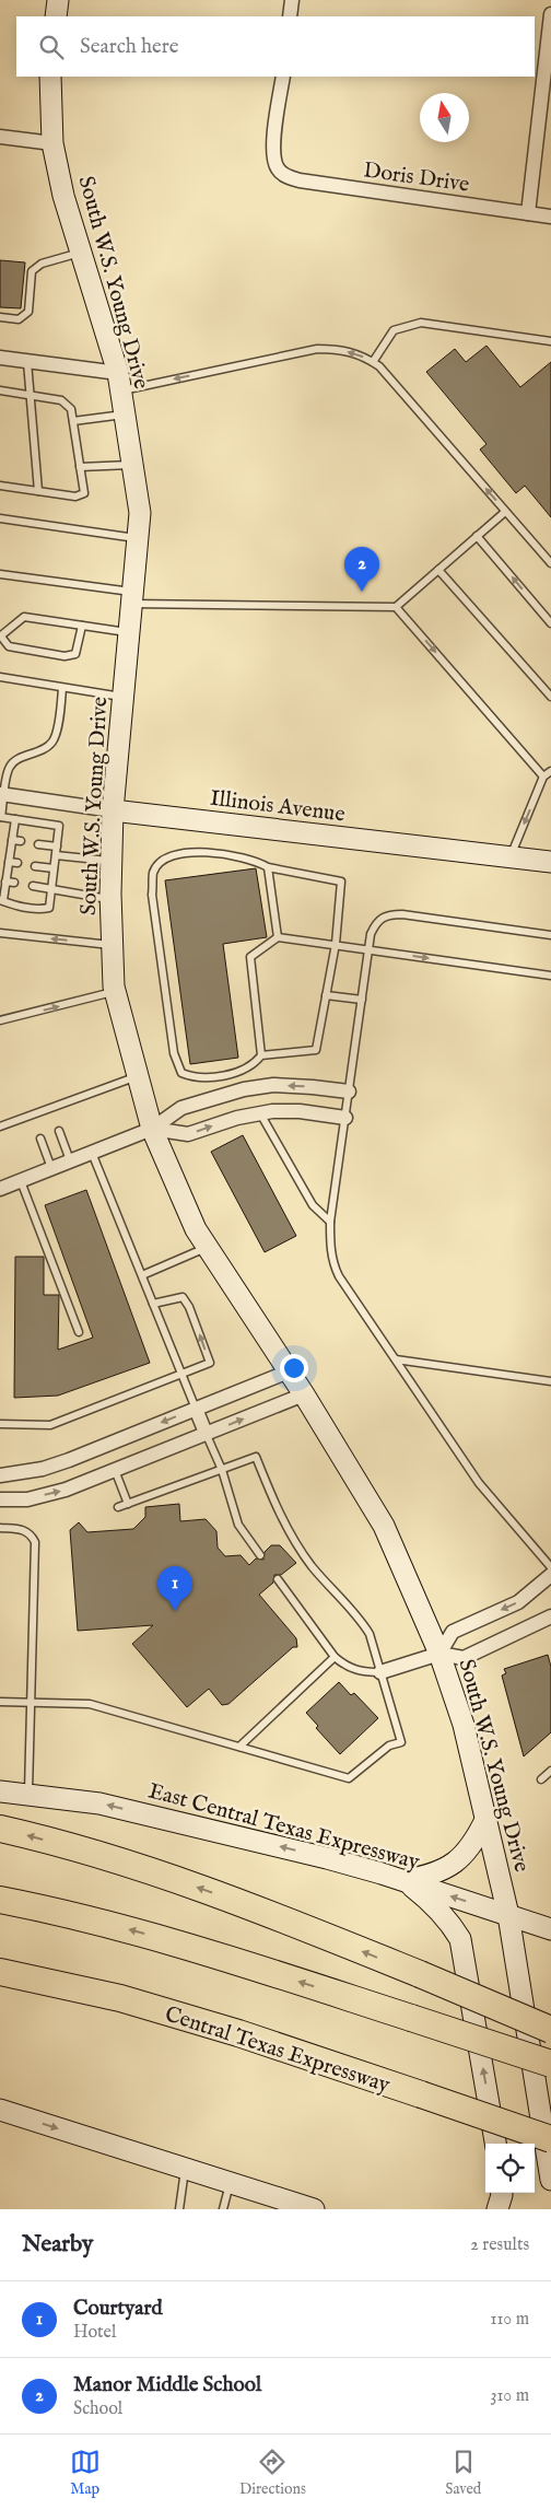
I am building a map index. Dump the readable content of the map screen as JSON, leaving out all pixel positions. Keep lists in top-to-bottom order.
{
  "streets": {
    "highway": ["Central Texas Expressway"],
    "main road": ["South W.S. Young Drive", "Illinois Avenue", "East Central Texas Expressway"],
    "street": ["Doris Drive"]
  },
  "crossings": [
    ["South W.S. Young Drive", "Illinois Avenue"],
    ["South W.S. Young Drive", "East Central Texas Expressway"]
  ],
  "one_way": ["East Central Texas Expressway"],
  "north": "top",
  "page": {
    "search": "Search here",
    "pins": ["2", "1"],
    "heading": ["Nearby", "2 results"],
    "list": [
      {
        "mark": "1",
        "name": "Courtyard",
        "note": "Hotel",
        "value": "110 m"
      },
      {
        "mark": "2",
        "name": "Manor Middle School",
        "note": "School",
        "value": "310 m"
      }
    ],
    "nav": ["Map", "Directions", "Saved"]
  }
}
